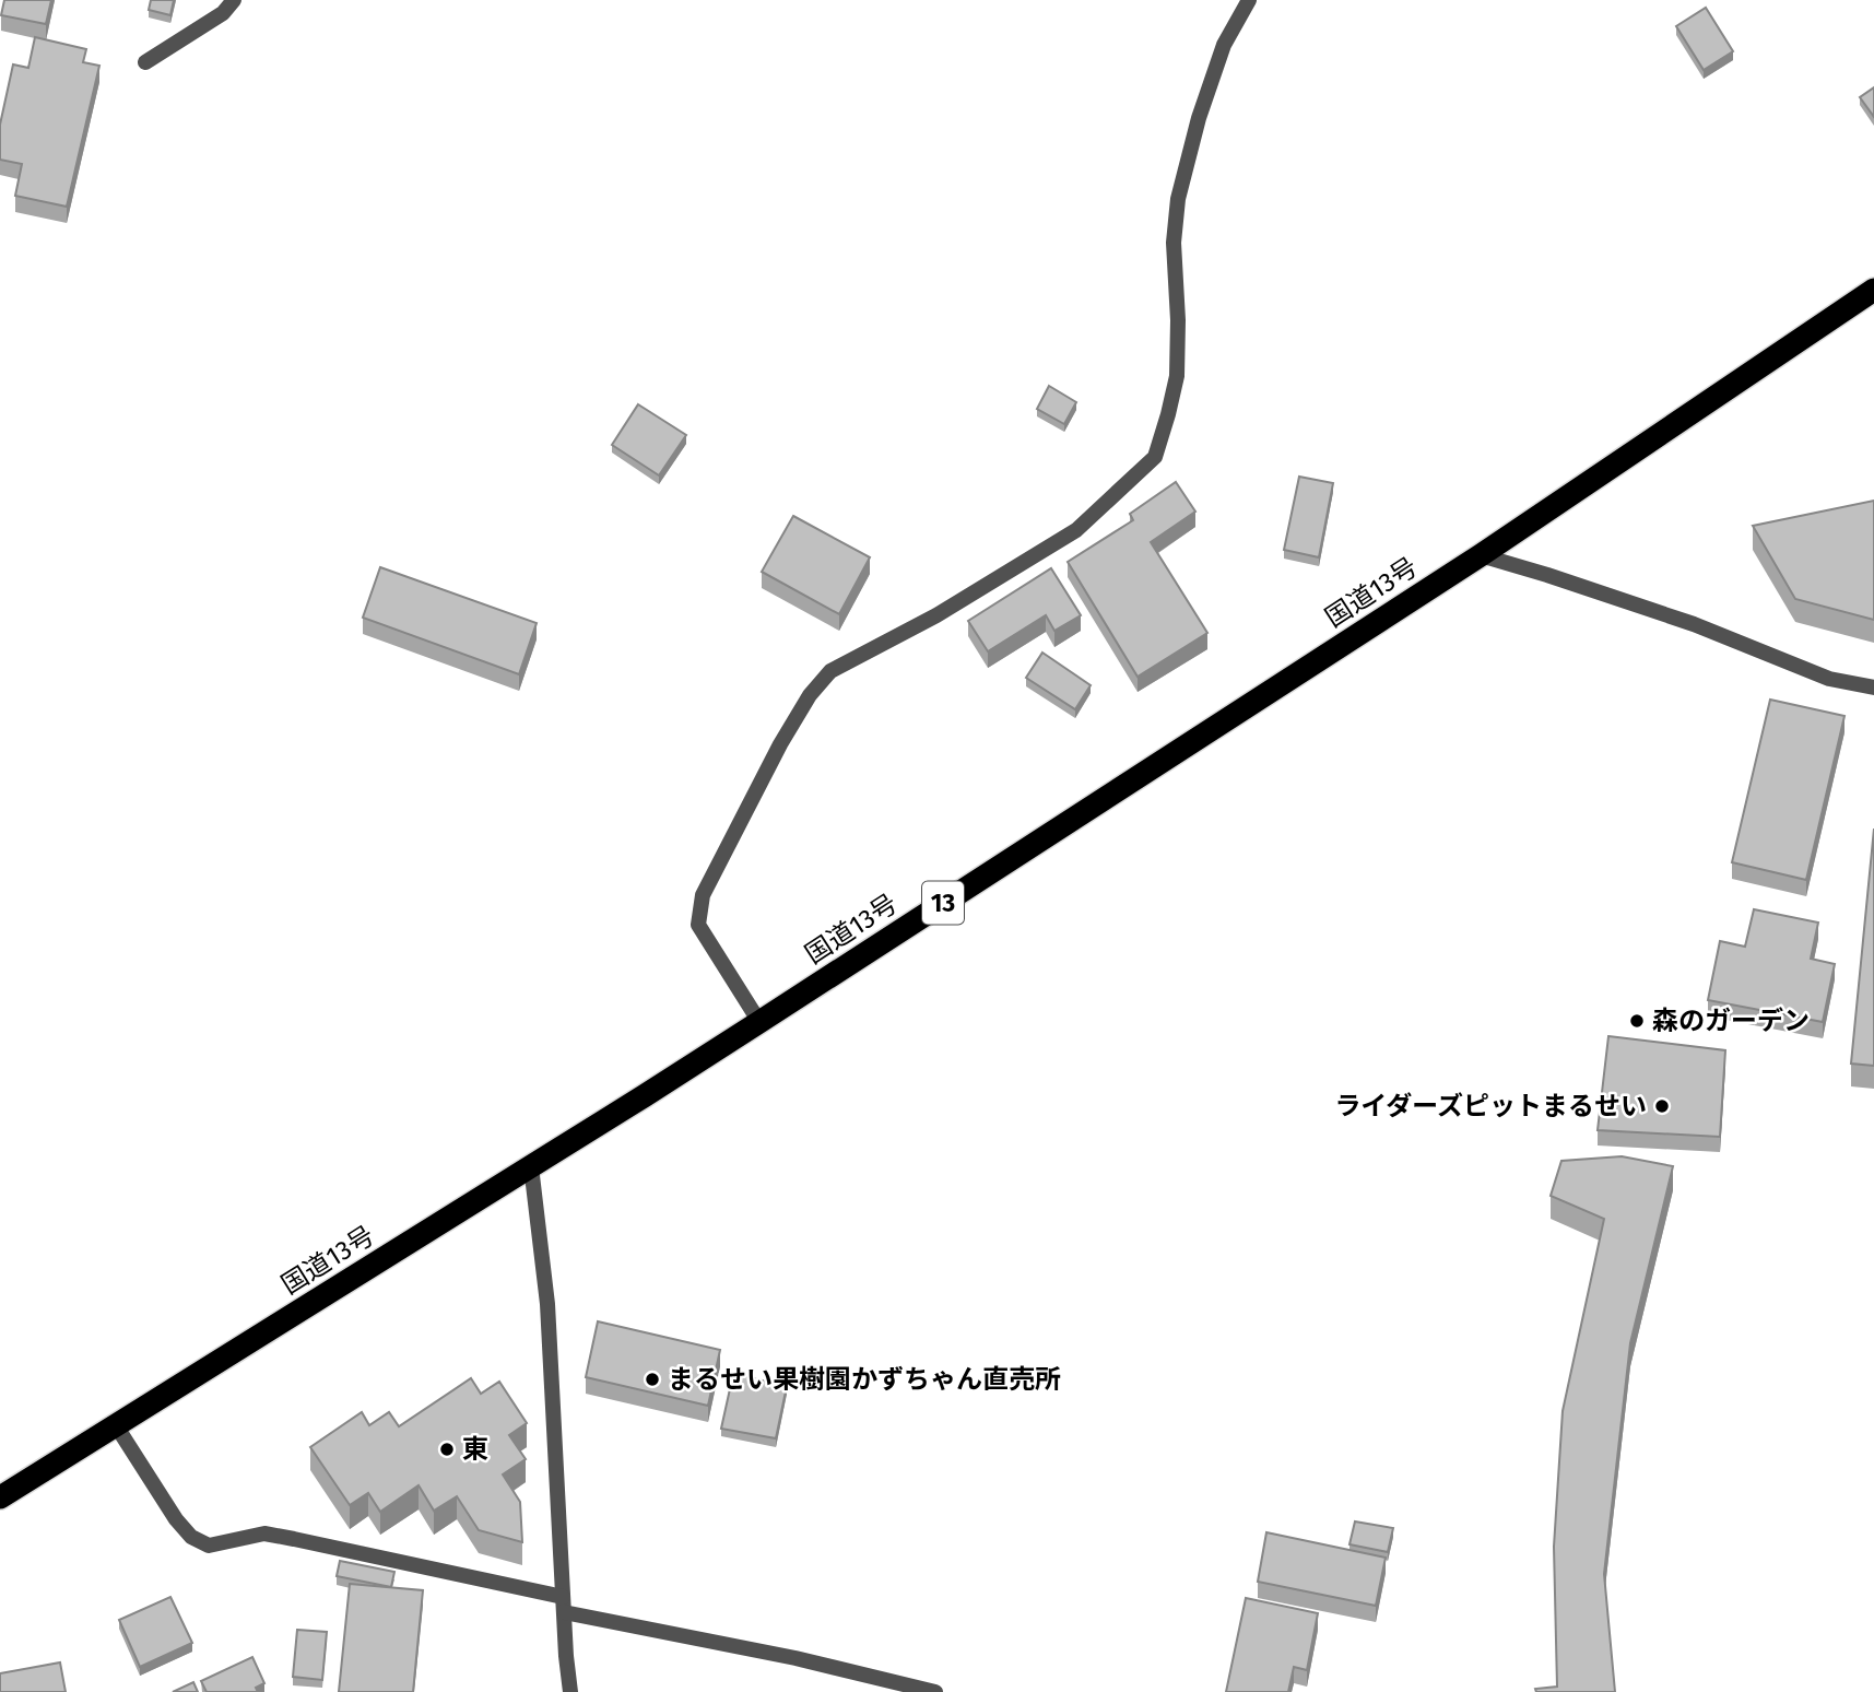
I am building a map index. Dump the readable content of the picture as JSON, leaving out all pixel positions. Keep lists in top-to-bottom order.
{
  "streets": {
    "highway": ["国道13号", "13"]
  },
  "places": [
    "森のガーデン",
    "ライダーズピットまるせい",
    "まるせい果樹園かずちゃん直売所",
    "東"
  ]
}
